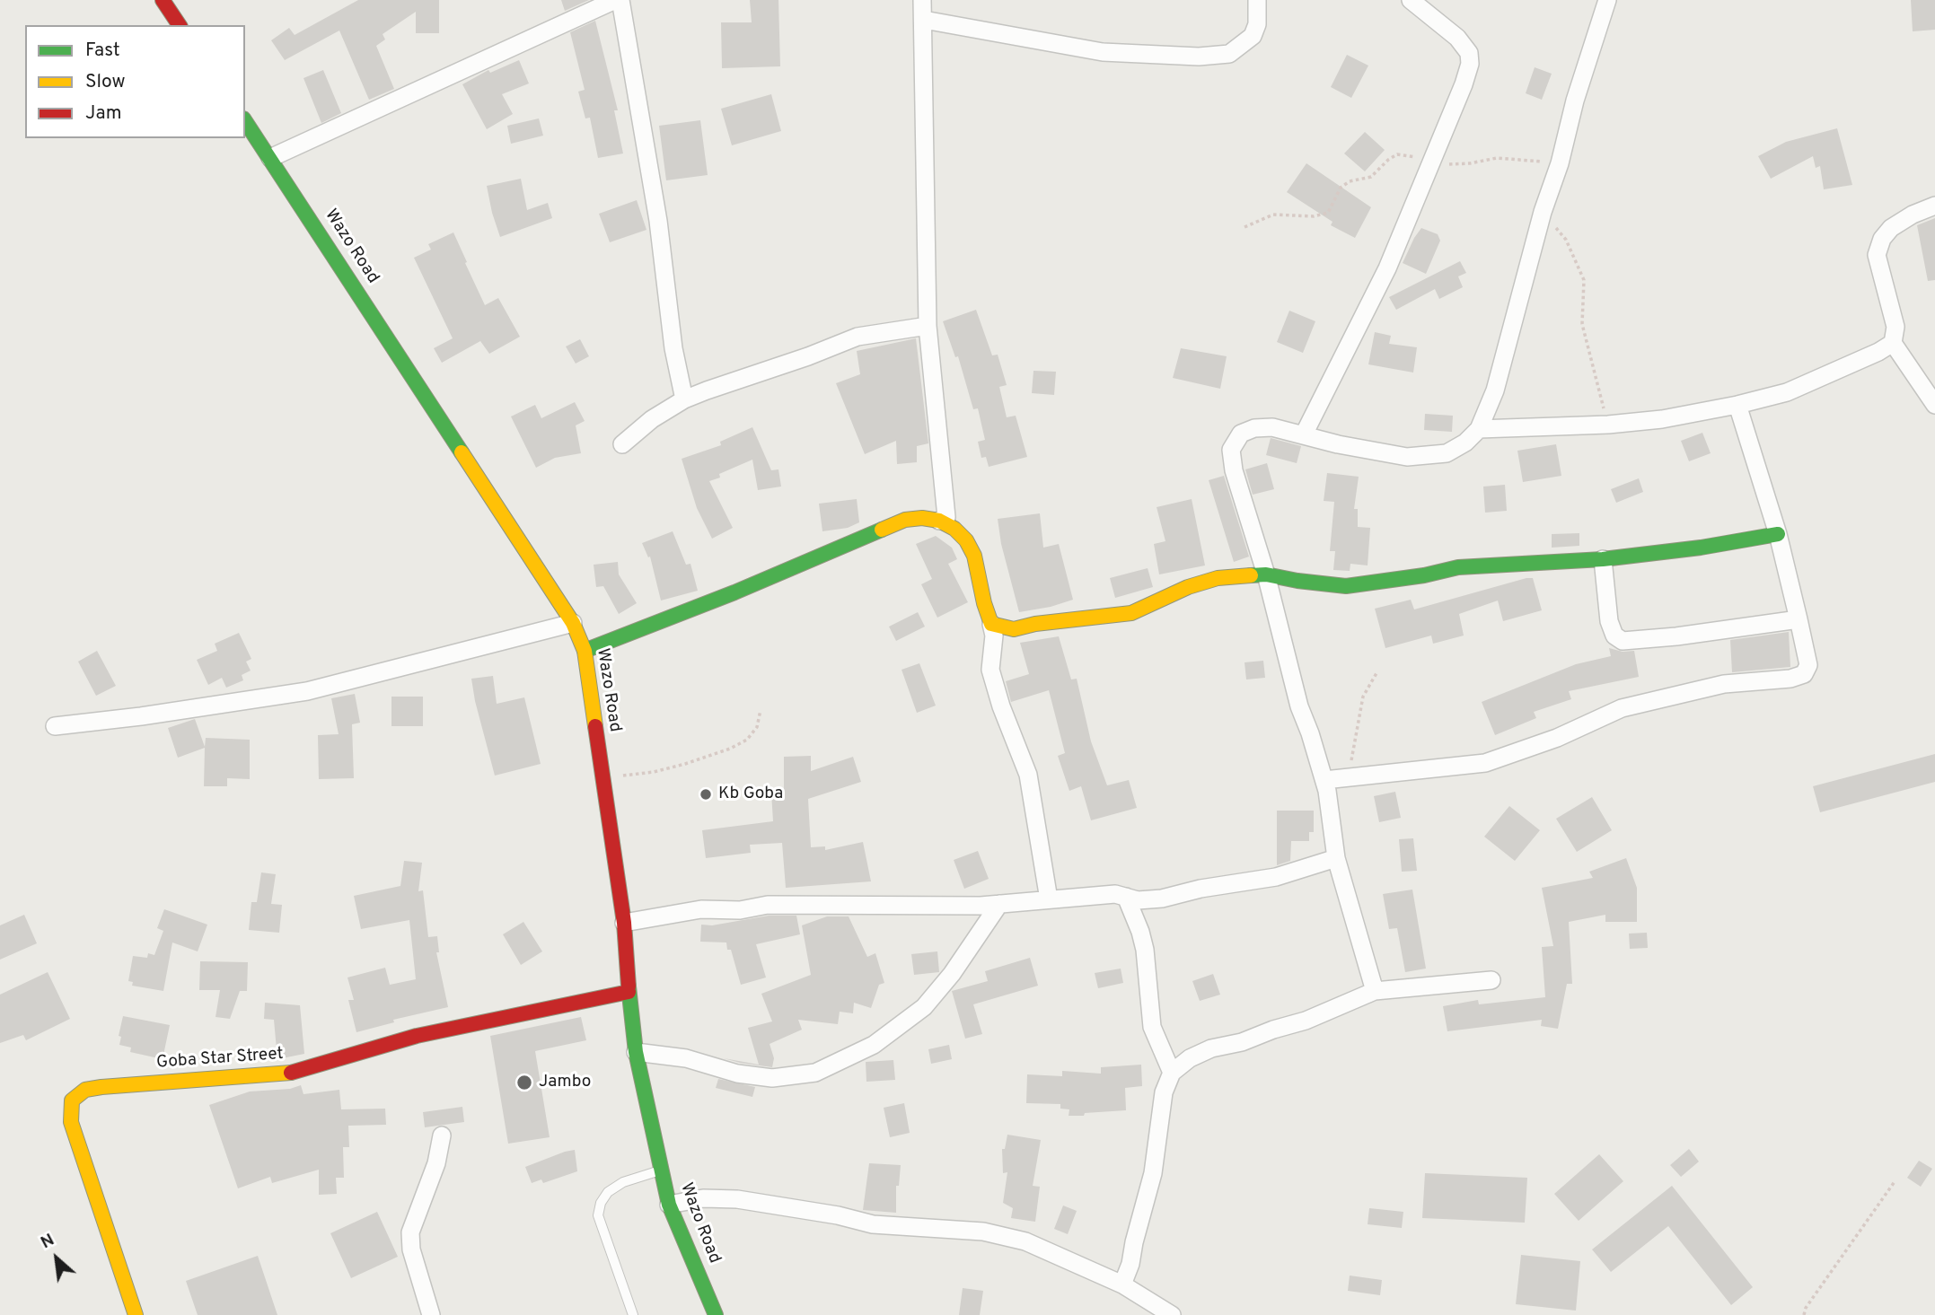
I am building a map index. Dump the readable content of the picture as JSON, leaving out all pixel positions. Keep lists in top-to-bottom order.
{
  "streets": {
    "street": ["Wazo Road", "Goba Star Street"]
  },
  "crossings": [
    ["Wazo Road", "Goba Star Street"]
  ],
  "places": ["Kb Goba", "Jambo"],
  "legend": ["Fast", "Slow", "Jam"],
  "north": "top left"
}
